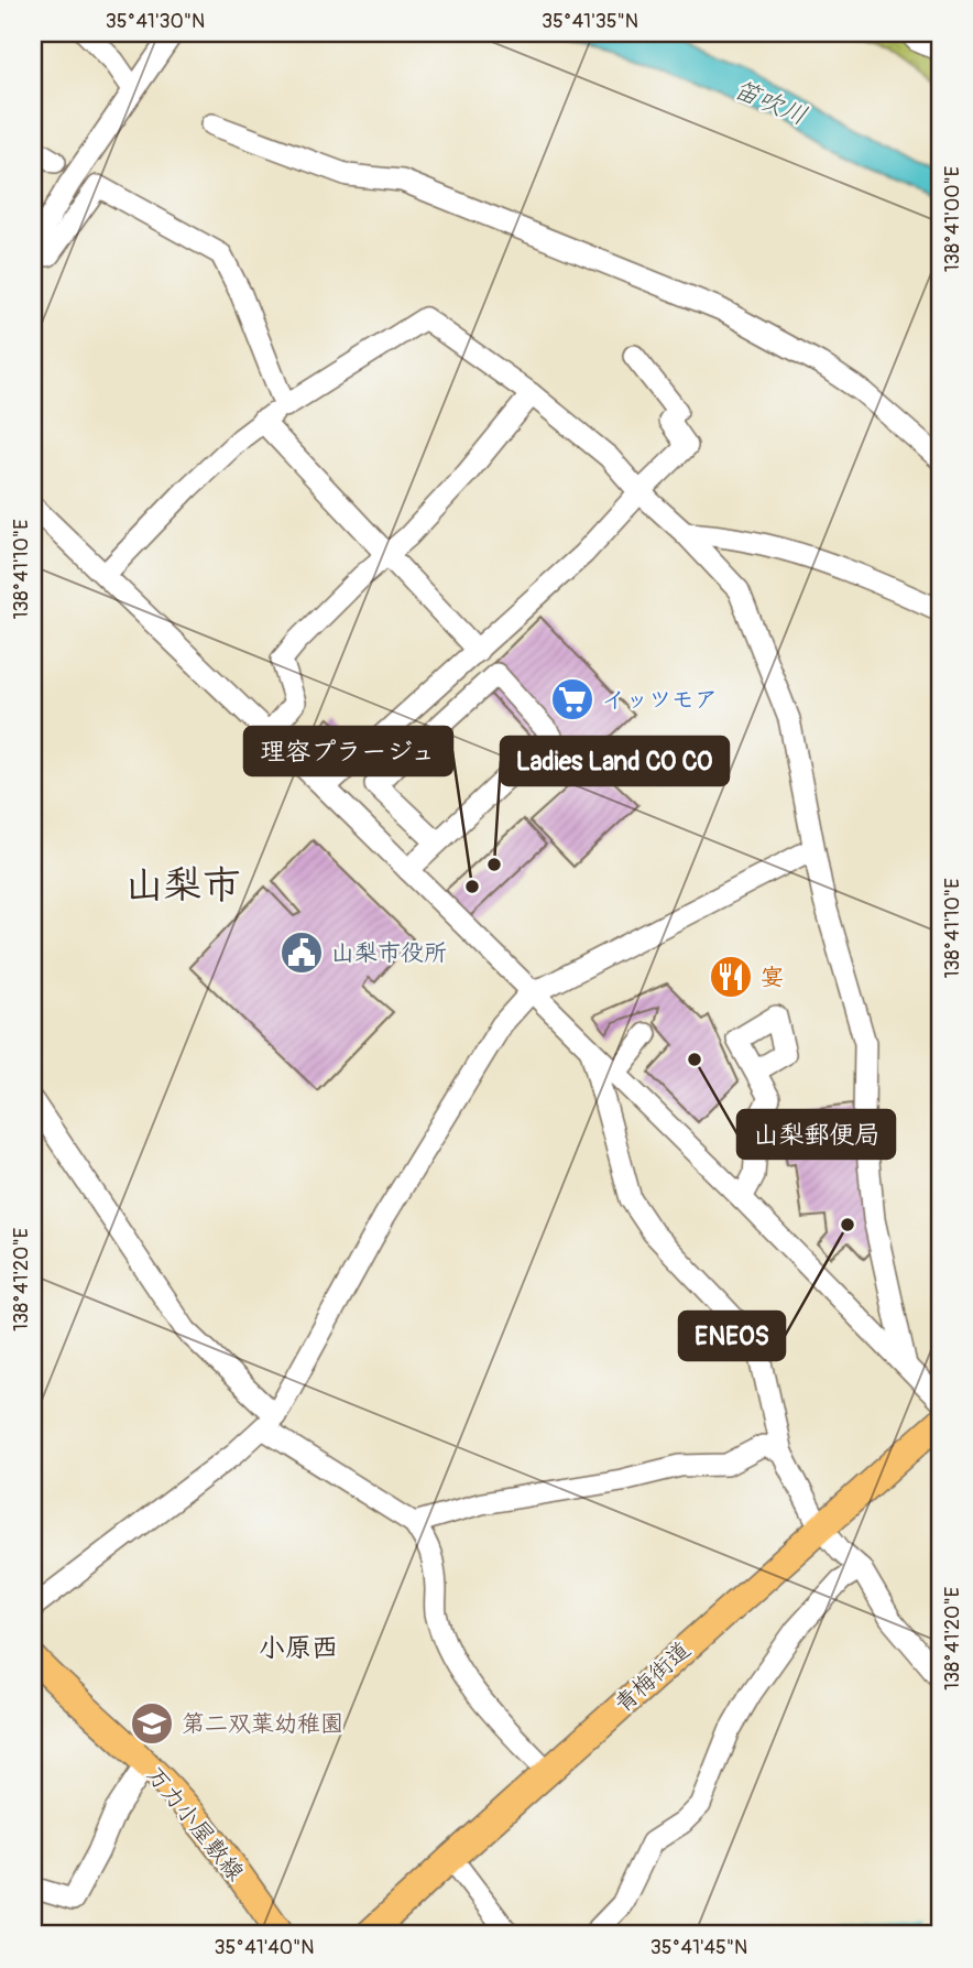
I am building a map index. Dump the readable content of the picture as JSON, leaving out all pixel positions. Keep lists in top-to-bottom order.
{
  "streets": {
    "main road": ["青梅街道", "万力小屋敷線"]
  },
  "districts": ["山梨市", "小原西"],
  "water": ["笛吹川"],
  "places": {
    "supermarket": ["イッツモア"],
    "other": [
      "Ladies Land CO CO",
      "理容プラージュ",
      "山梨郵便局",
      "ENEOS"
    ],
    "public building": ["山梨市役所"],
    "restaurant": ["宴"],
    "school or university": ["第二双葉幼稚園"]
  },
  "coordinates": [
    "35°41'30\"N",
    "35°41'35\"N",
    "138°41'00\"E",
    "138°41'10\"E",
    "138°41'20\"E",
    "35°41'40\"N",
    "35°41'45\"N"
  ]
}
